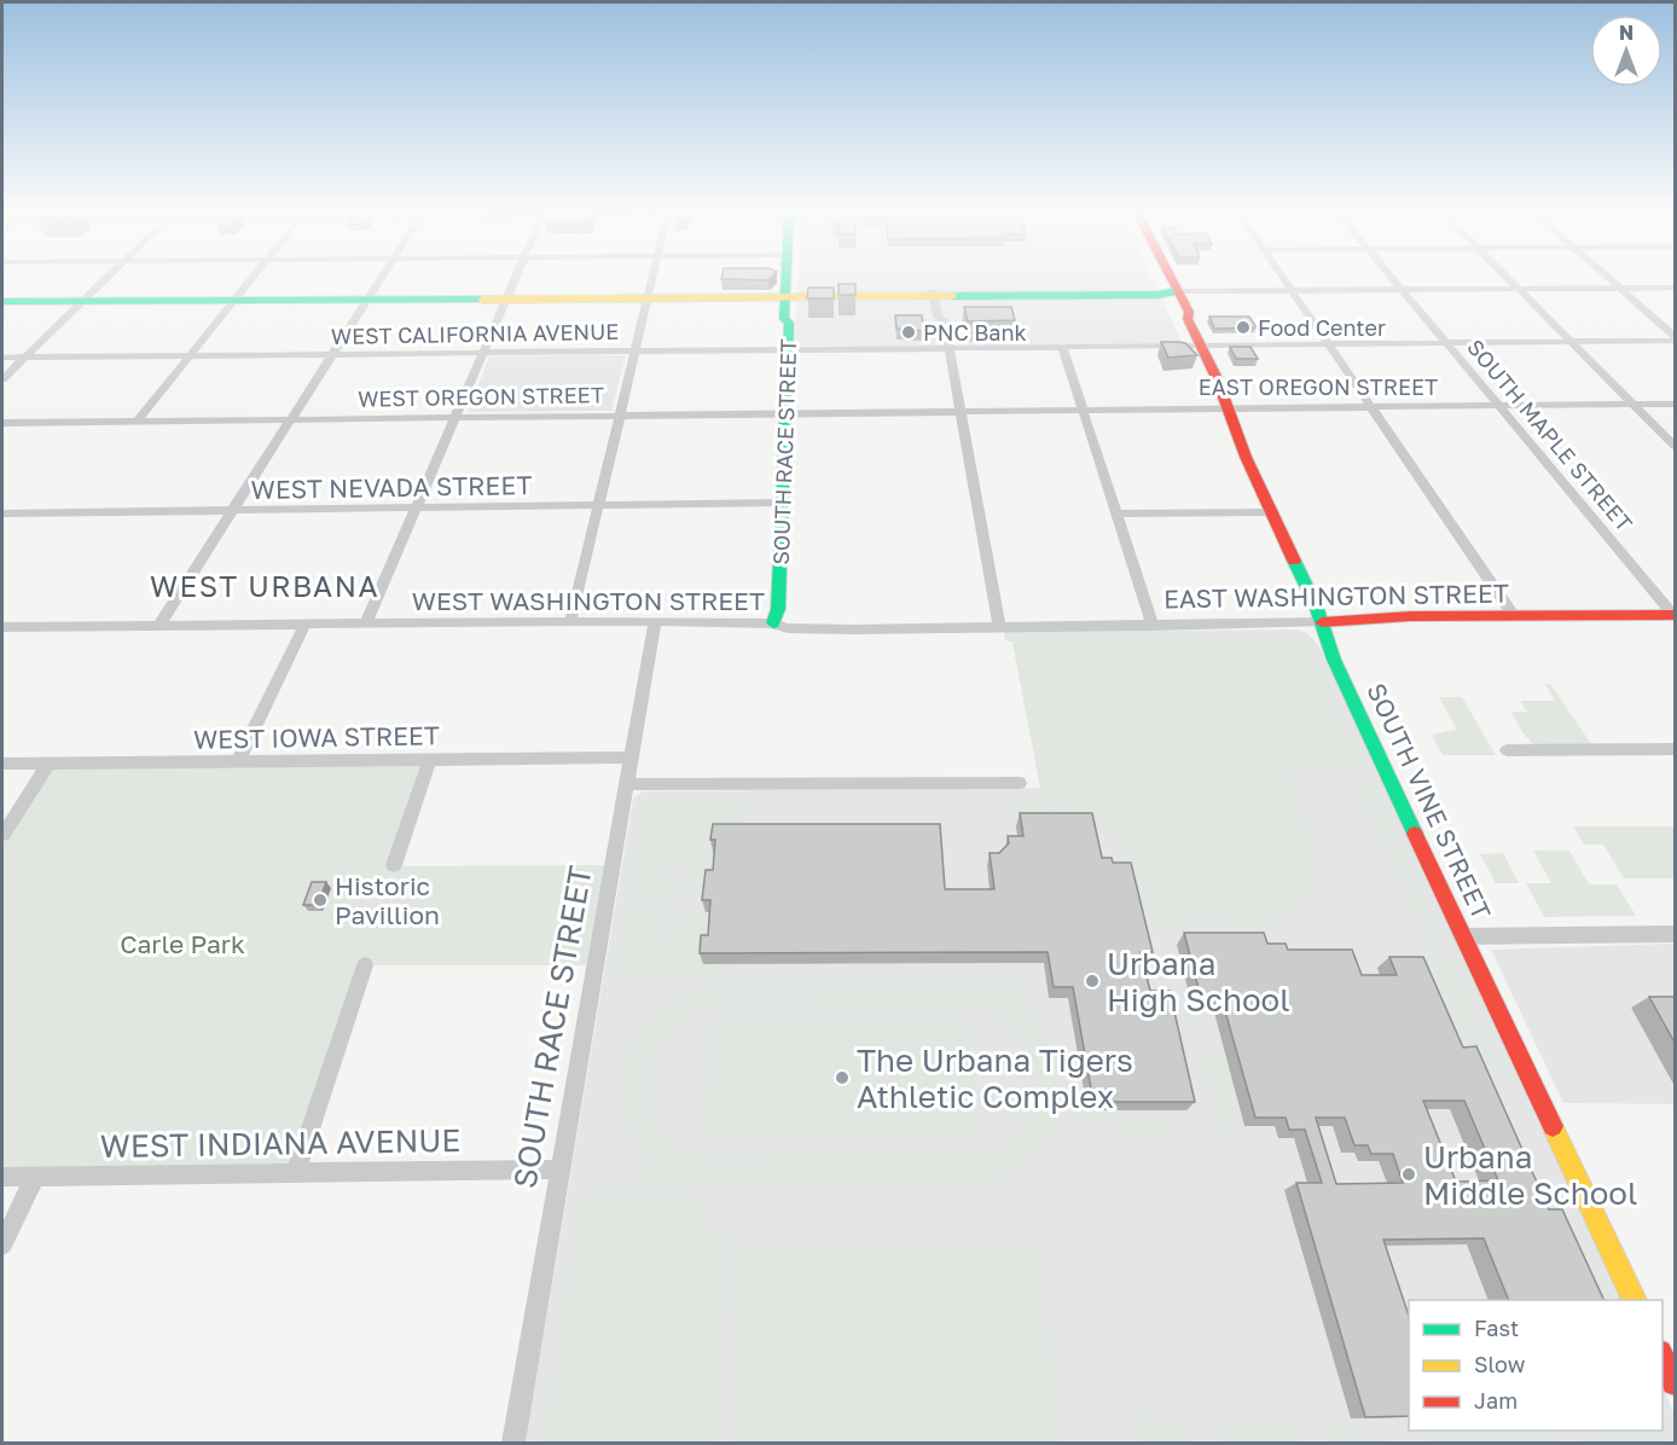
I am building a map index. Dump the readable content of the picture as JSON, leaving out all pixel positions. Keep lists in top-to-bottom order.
{
  "streets": {
    "street": [
      "WEST CALIFORNIA AVENUE",
      "EAST OREGON STREET",
      "WEST OREGON STREET",
      "SOUTH MAPLE STREET",
      "SOUTH RACE STREET",
      "WEST NEVADA STREET",
      "EAST WASHINGTON STREET",
      "WEST WASHINGTON STREET",
      "WEST IOWA STREET",
      "SOUTH VINE STREET",
      "WEST INDIANA AVENUE"
    ]
  },
  "crossings": [
    ["WEST CALIFORNIA AVENUE", "SOUTH MAPLE STREET"],
    ["WEST CALIFORNIA AVENUE", "SOUTH RACE STREET"],
    ["WEST CALIFORNIA AVENUE", "SOUTH VINE STREET"],
    ["EAST OREGON STREET", "WEST OREGON STREET"],
    ["EAST OREGON STREET", "SOUTH MAPLE STREET"],
    ["EAST OREGON STREET", "SOUTH VINE STREET"],
    ["WEST OREGON STREET", "SOUTH RACE STREET"],
    ["SOUTH MAPLE STREET", "EAST WASHINGTON STREET"],
    ["SOUTH RACE STREET", "WEST NEVADA STREET"],
    ["SOUTH RACE STREET", "WEST WASHINGTON STREET"],
    ["SOUTH RACE STREET", "WEST IOWA STREET"],
    ["SOUTH RACE STREET", "WEST INDIANA AVENUE"],
    ["EAST WASHINGTON STREET", "WEST WASHINGTON STREET"],
    ["EAST WASHINGTON STREET", "SOUTH VINE STREET"]
  ],
  "districts": ["WEST URBANA"],
  "parks": ["Carle Park"],
  "places": [
    "Food Center",
    "PNC Bank",
    "Historic Pavillion",
    "Urbana High School",
    "The Urbana Tigers Athletic Complex",
    "Urbana Middle School"
  ],
  "legend": ["Fast", "Slow", "Jam"],
  "north": "top"
}
